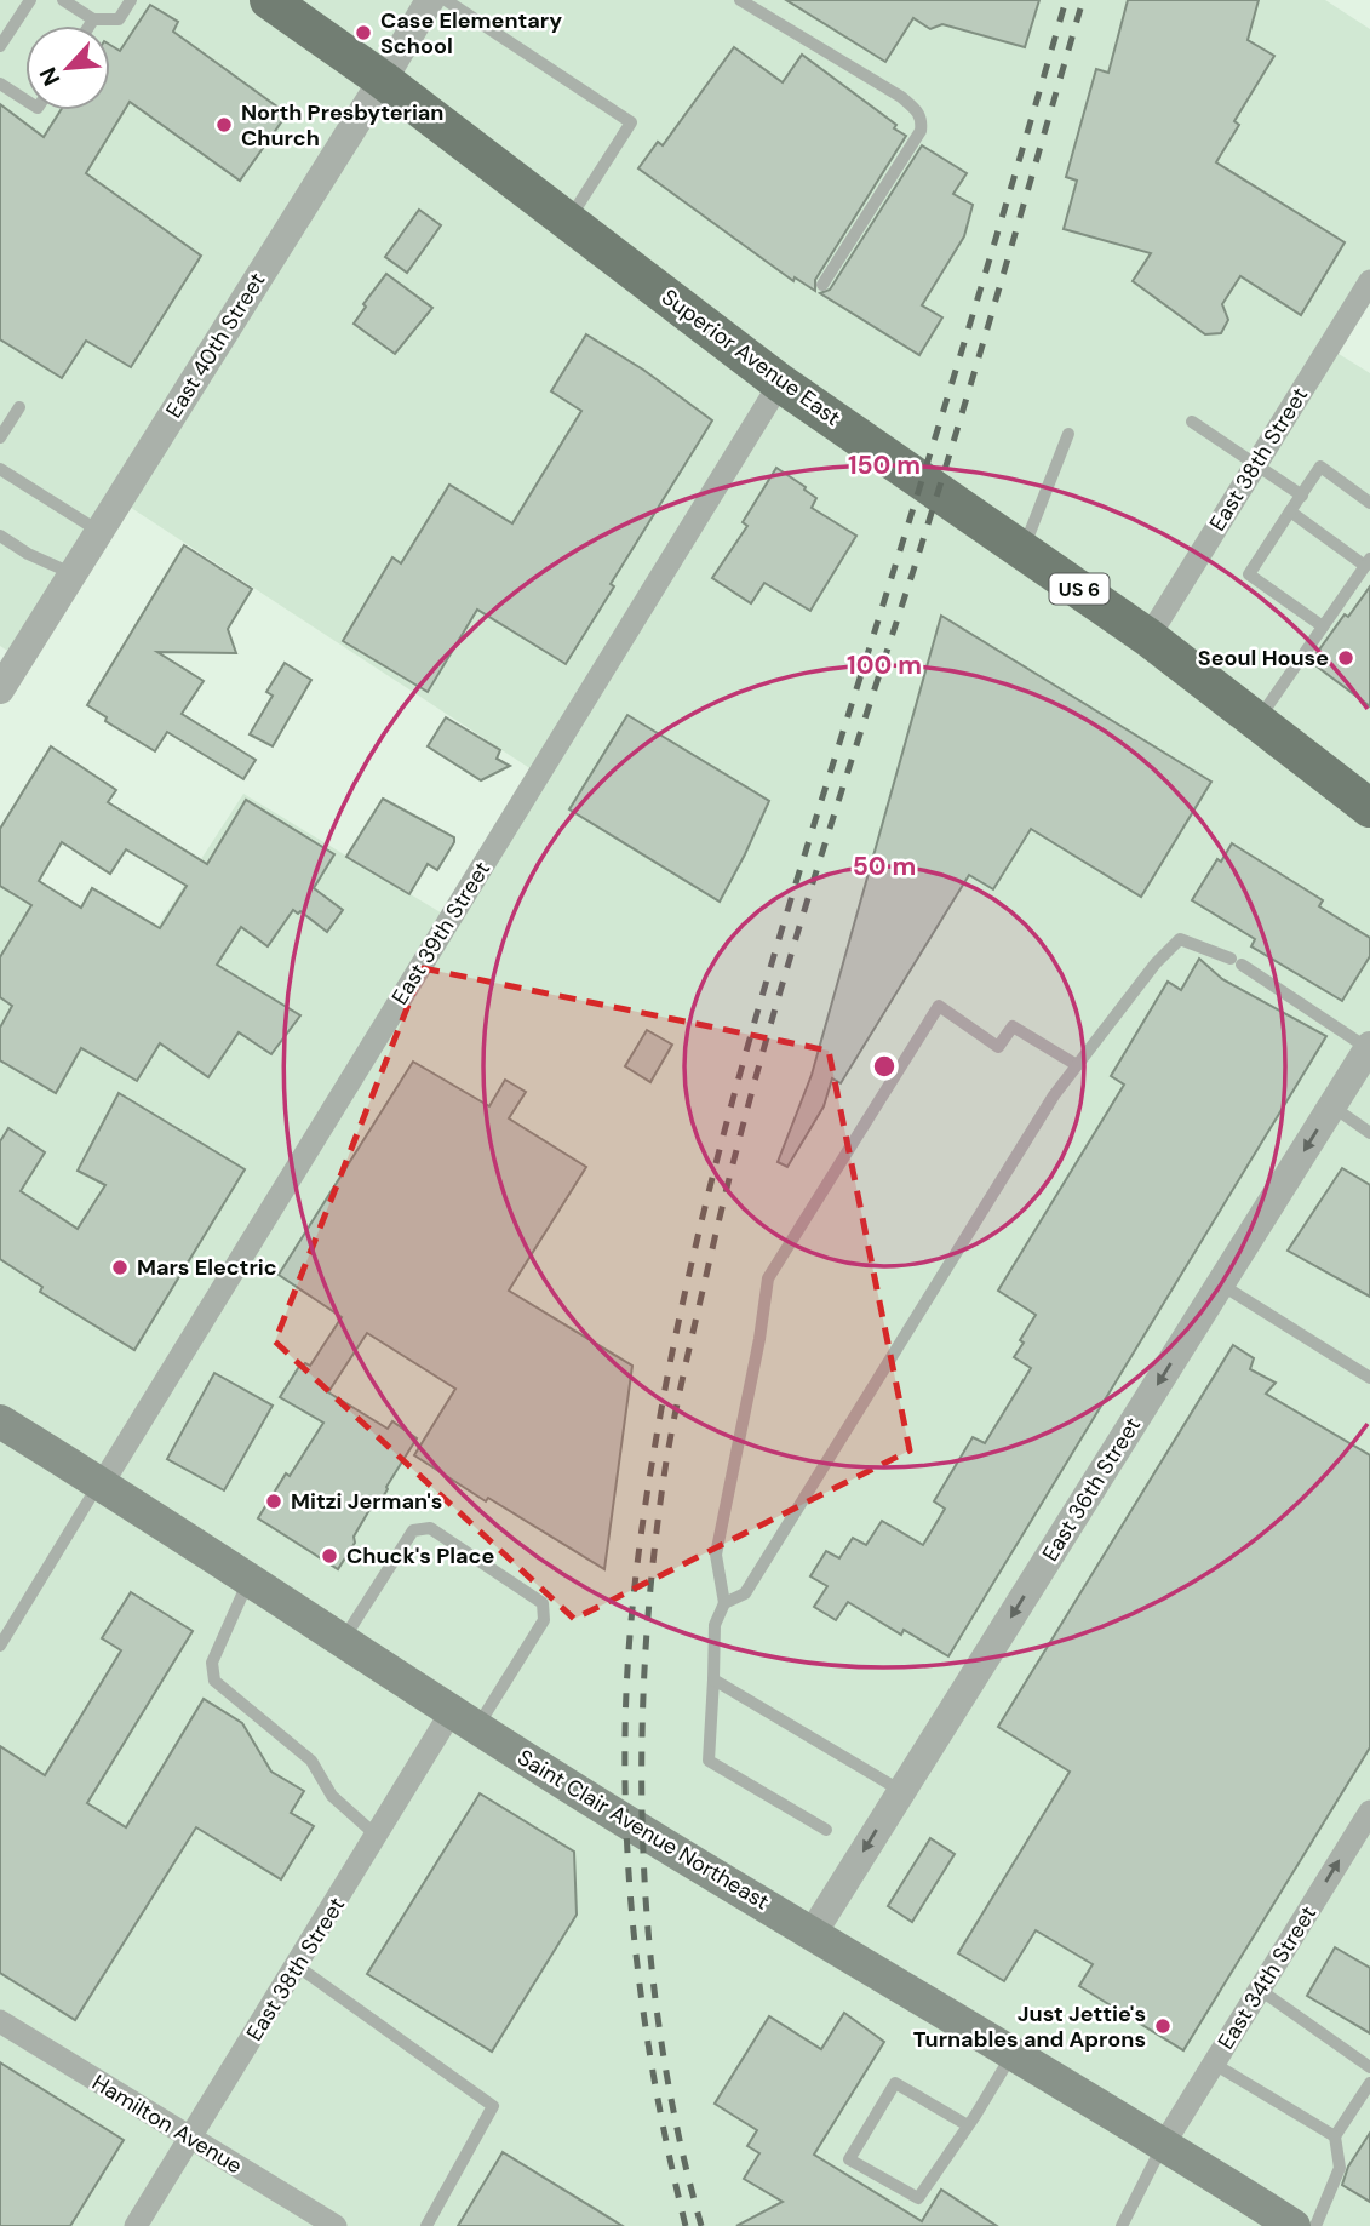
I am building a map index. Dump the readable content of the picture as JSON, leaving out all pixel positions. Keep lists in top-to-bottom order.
{
  "streets": {
    "main road": ["Superior Avenue East", "US 6", "Saint Clair Avenue Northeast"],
    "street": [
      "East 40th Street",
      "East 38th Street",
      "East 39th Street",
      "East 36th Street",
      "East 34th Street",
      "Hamilton Avenue"
    ]
  },
  "crossings": [
    ["East 40th Street", "Superior Avenue East"],
    ["East 40th Street", "US 6"],
    ["Superior Avenue East", "East 38th Street"],
    ["Superior Avenue East", "US 6"],
    ["Superior Avenue East", "East 39th Street"],
    ["East 38th Street", "Saint Clair Avenue Northeast"],
    ["East 38th Street", "Hamilton Avenue"],
    ["East 39th Street", "Saint Clair Avenue Northeast"],
    ["East 36th Street", "Saint Clair Avenue Northeast"],
    ["Saint Clair Avenue Northeast", "East 34th Street"]
  ],
  "one_way": ["East 36th Street", "East 34th Street"],
  "places": [
    "Case Elementary School",
    "North Presbyterian Church",
    "Seoul House",
    "Mars Electric",
    "Mitzi Jerman's",
    "Chuck's Place",
    "Just Jettie's Turnables and Aprons"
  ],
  "north": "bottom left",
  "rings": ["150 m", "100 m", "50 m"]
}
